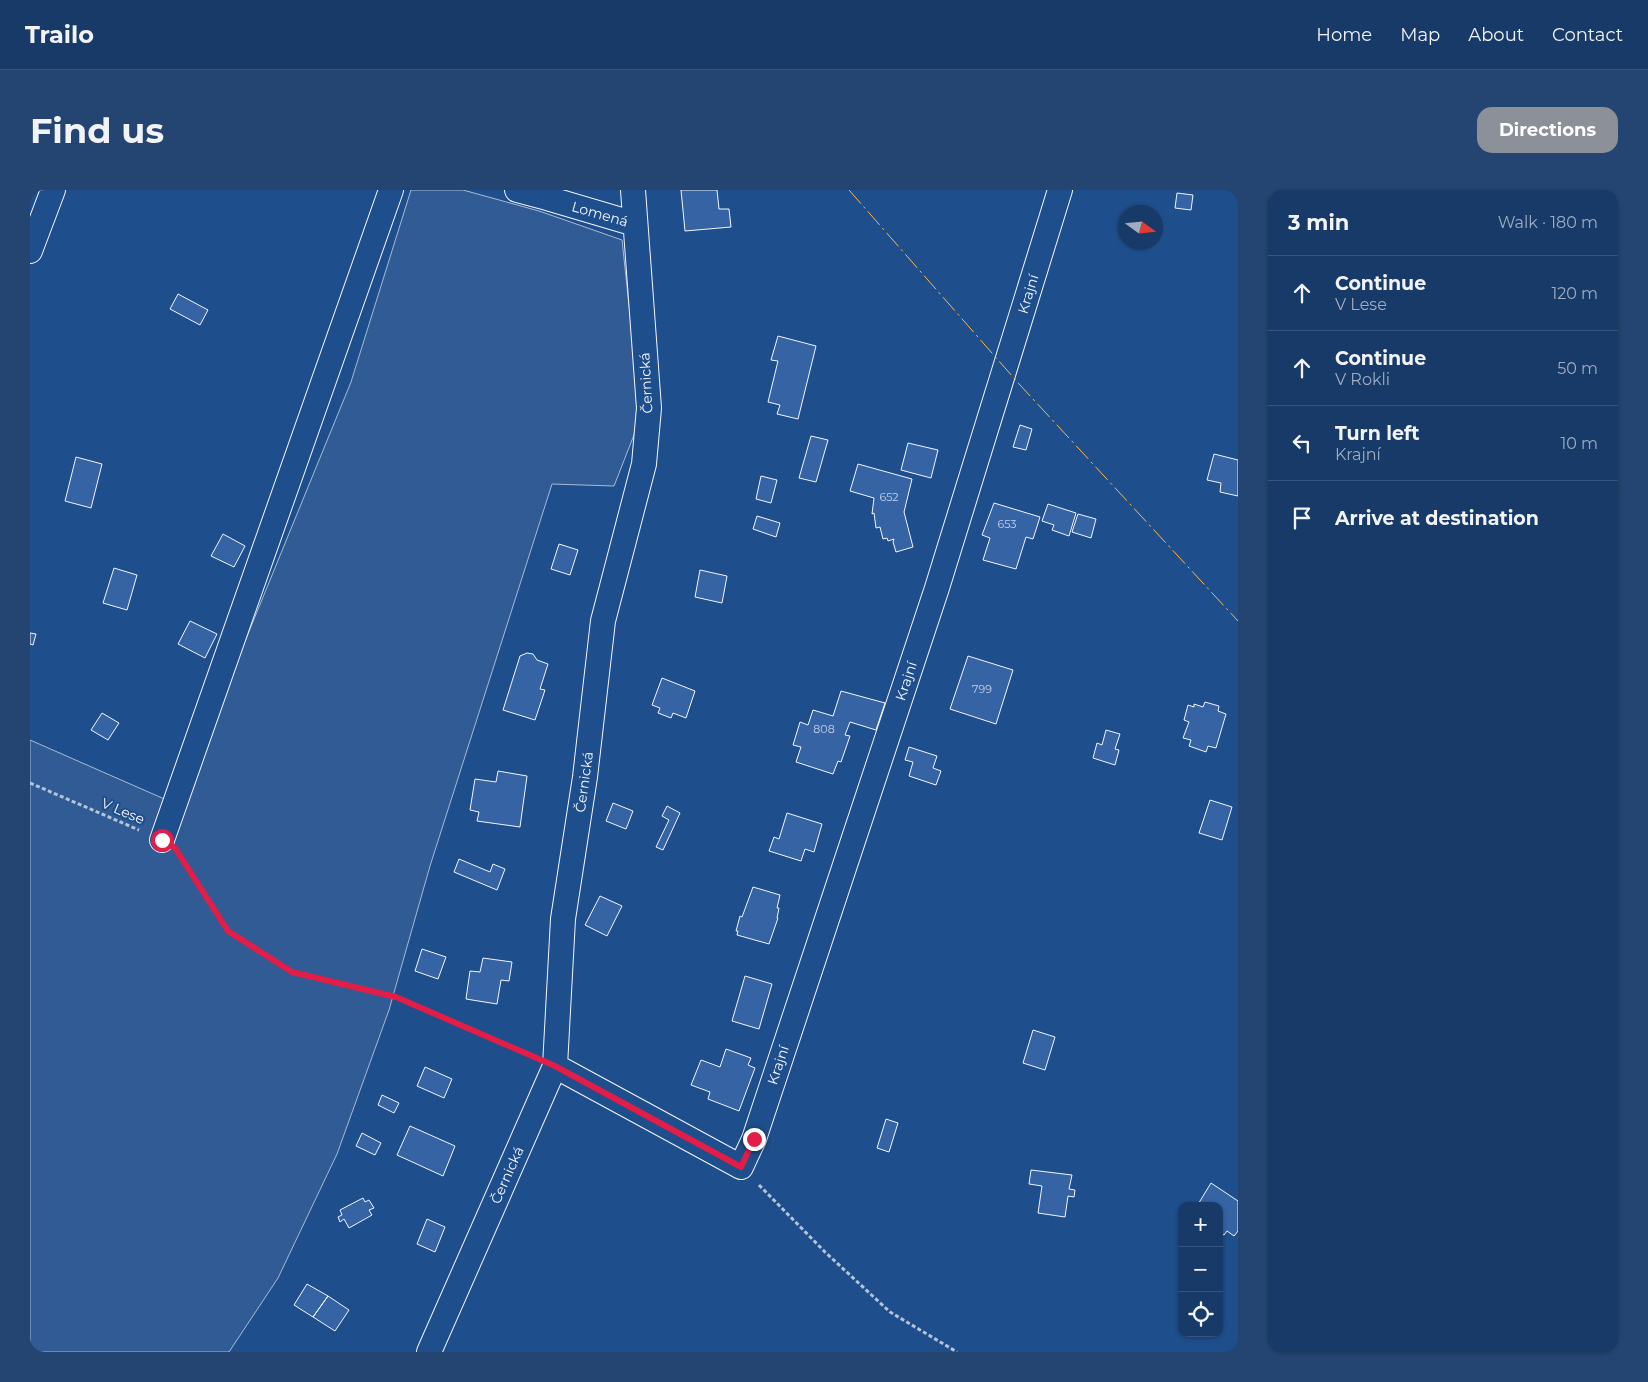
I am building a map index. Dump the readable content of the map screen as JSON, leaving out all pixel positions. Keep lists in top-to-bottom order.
{
  "streets": {
    "street": ["Lomená", "Krajní", "Černická"],
    "path": ["V Lese"]
  },
  "crossings": [
    ["Lomená", "Černická"],
    ["Černická", "V Lese"]
  ],
  "house_numbers": [
    "652",
    "653",
    "799",
    "808"
  ],
  "north": "right",
  "page": {
    "header": "Trailo",
    "nav": [
      "Home",
      "Map",
      "About",
      "Contact"
    ],
    "buttons": "Directions",
    "title": "Find us",
    "heading": ["3 min", "Walk · 180 m"],
    "list": [
      ["Continue", "V Lese", "120 m"],
      ["Continue", "V Rokli", "50 m"],
      ["Turn left", "Krajní", "10 m"],
      "Arrive at destination"
    ],
    "map_buttons": ["+", "−"]
  }
}
